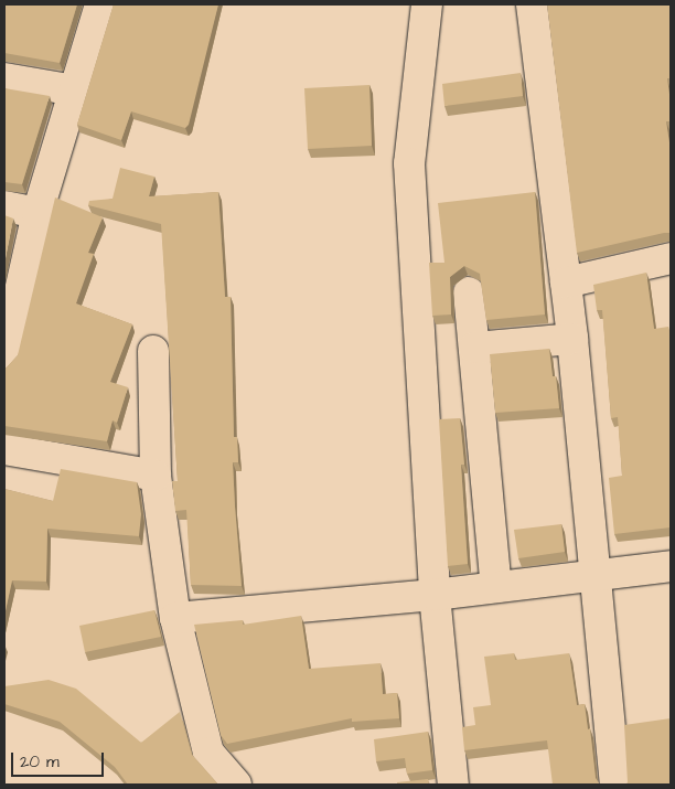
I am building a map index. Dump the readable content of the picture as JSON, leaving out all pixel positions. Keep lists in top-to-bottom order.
{
  "scale_bar": "20 m"
}
